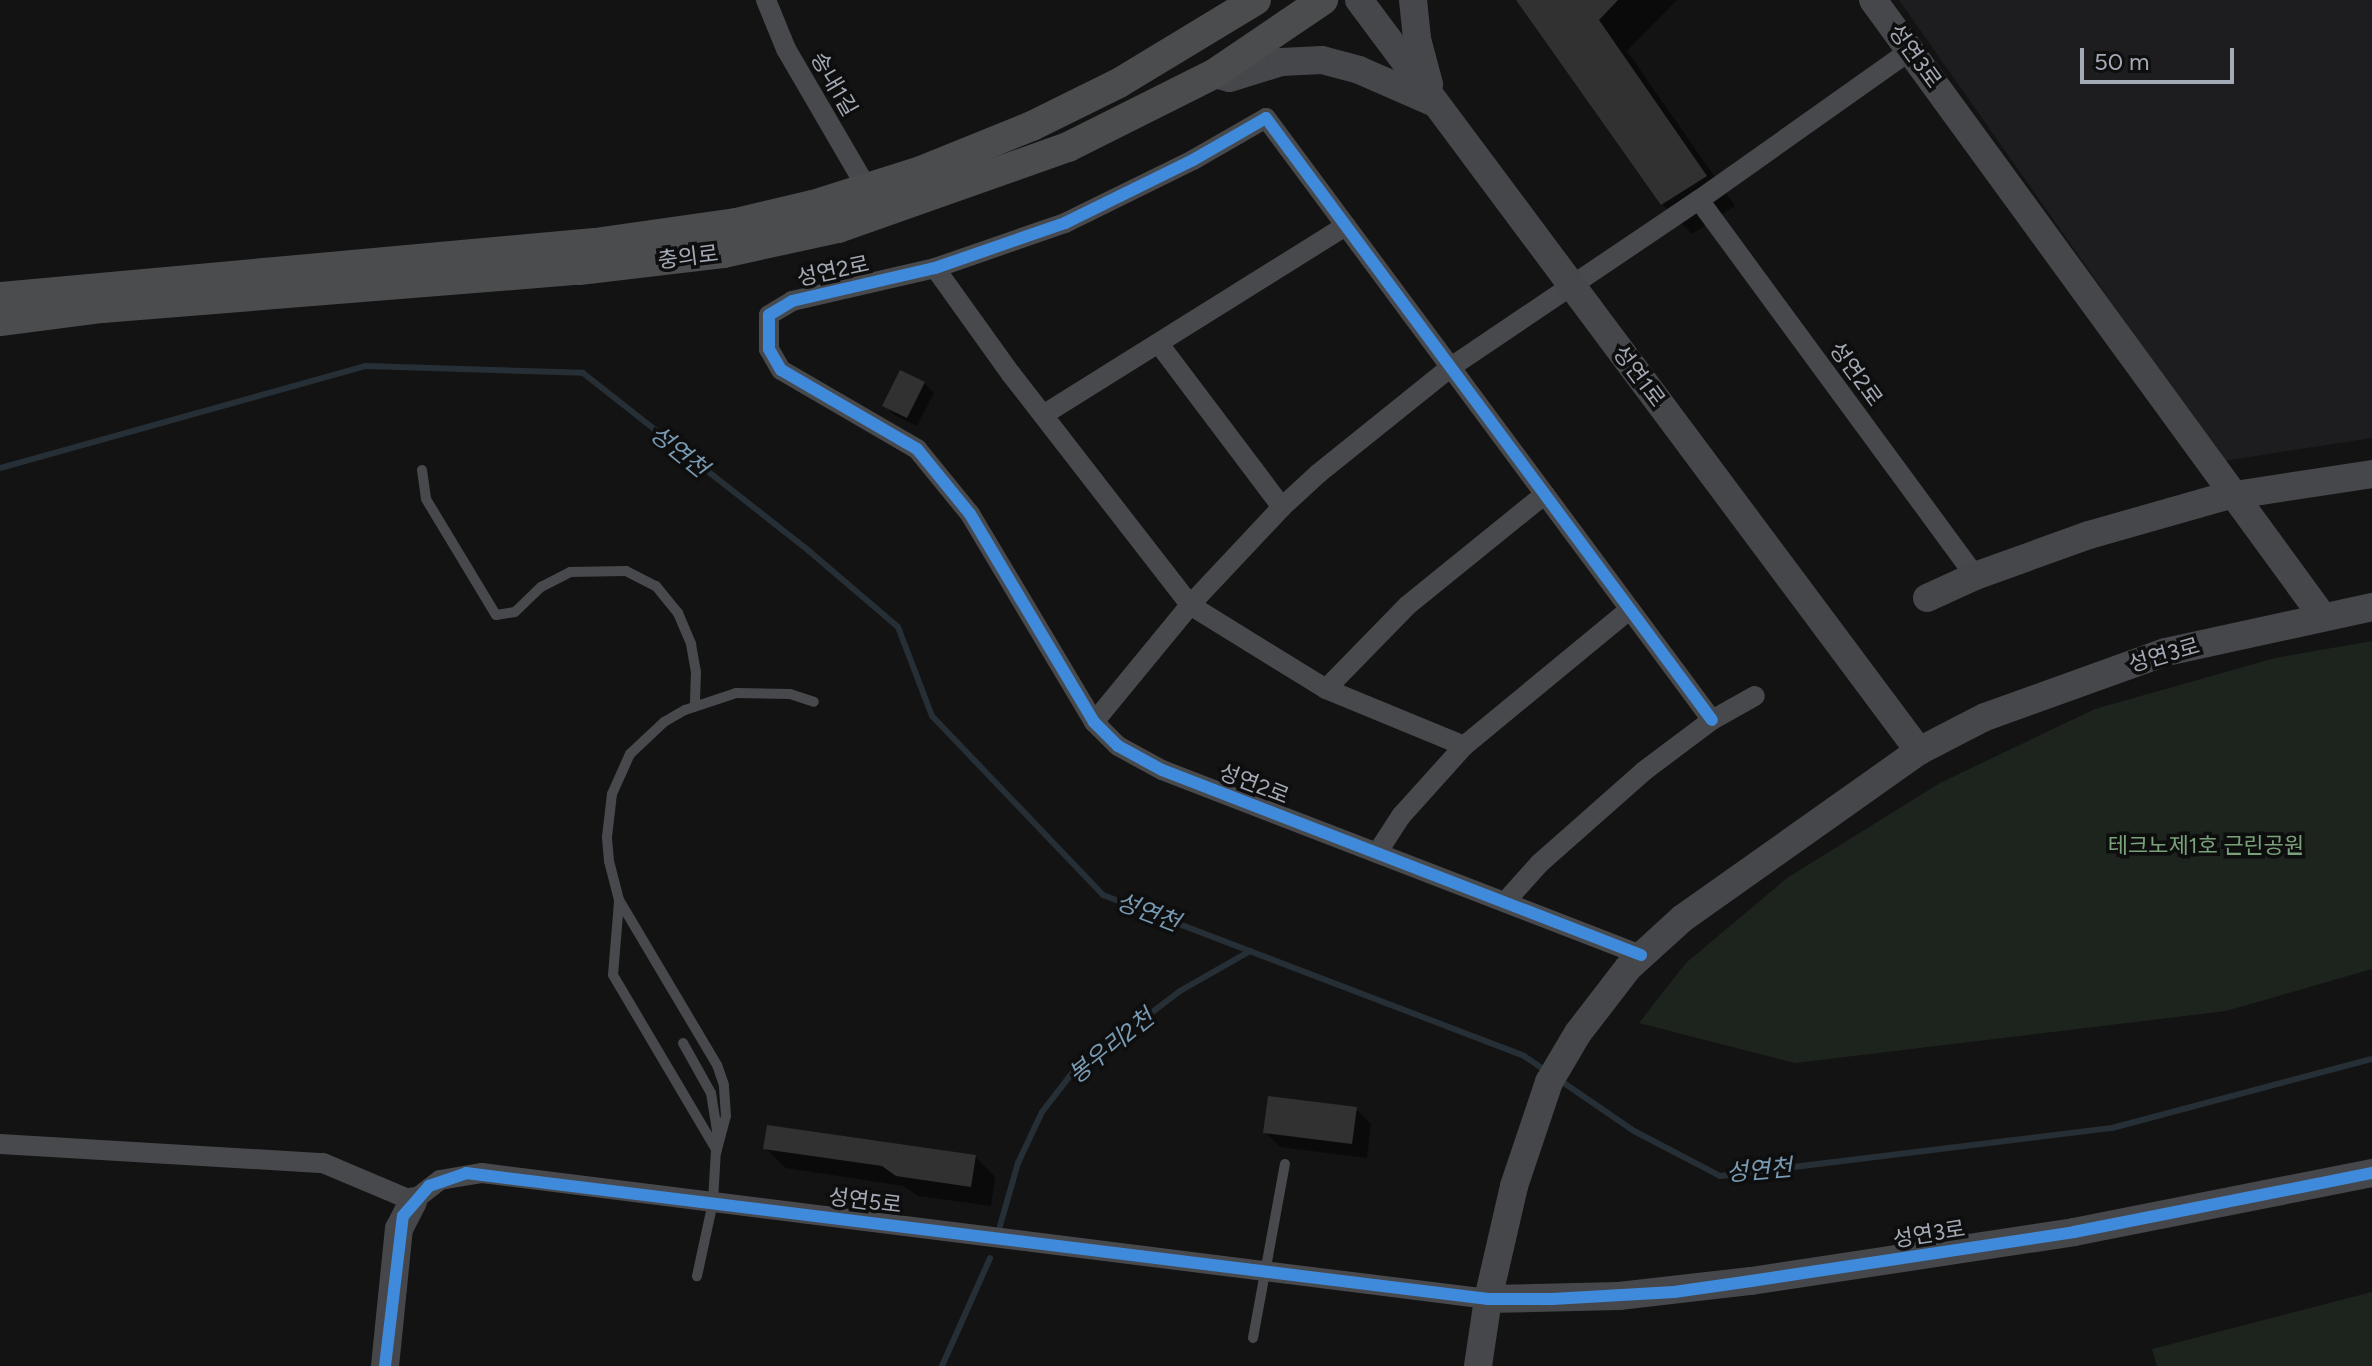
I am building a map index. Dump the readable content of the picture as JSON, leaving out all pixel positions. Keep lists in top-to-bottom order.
{
  "streets": {
    "main road": ["충의로"],
    "street": [
      "성연3로",
      "송내1길",
      "성연2로",
      "성연1로",
      "성연5로"
    ]
  },
  "crossings": [
    ["성연3로", "성연2로"],
    ["성연3로", "성연1로"],
    ["성연3로", "성연5로"],
    ["송내1길", "충의로"]
  ],
  "water": ["성연천", "봉우리2천"],
  "parks": ["테크노제1호 근린공원"],
  "scale_bar": "50 m"
}
